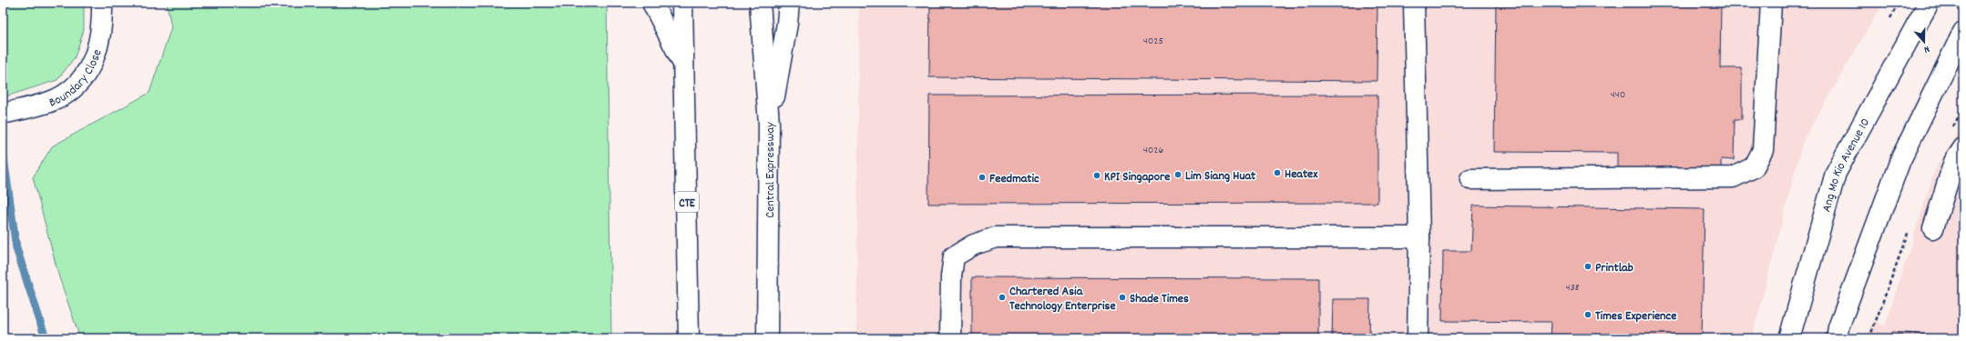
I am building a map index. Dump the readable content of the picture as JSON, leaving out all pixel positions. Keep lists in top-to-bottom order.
{
  "streets": {
    "main road": [
      "Boundary Close",
      "Ang Mo Kio Avenue 10",
      "Central Expressway",
      "CTE"
    ]
  },
  "places": [
    "Heatex",
    "Lim Siang Huat",
    "KPI Singapore",
    "Feedmatic",
    "Printlab",
    "Chartered Asia Technology Enterprise",
    "Shade Times",
    "Times Experience"
  ],
  "house_numbers": [
    "4025",
    "440",
    "4026",
    "438"
  ],
  "north": "bottom"
}
